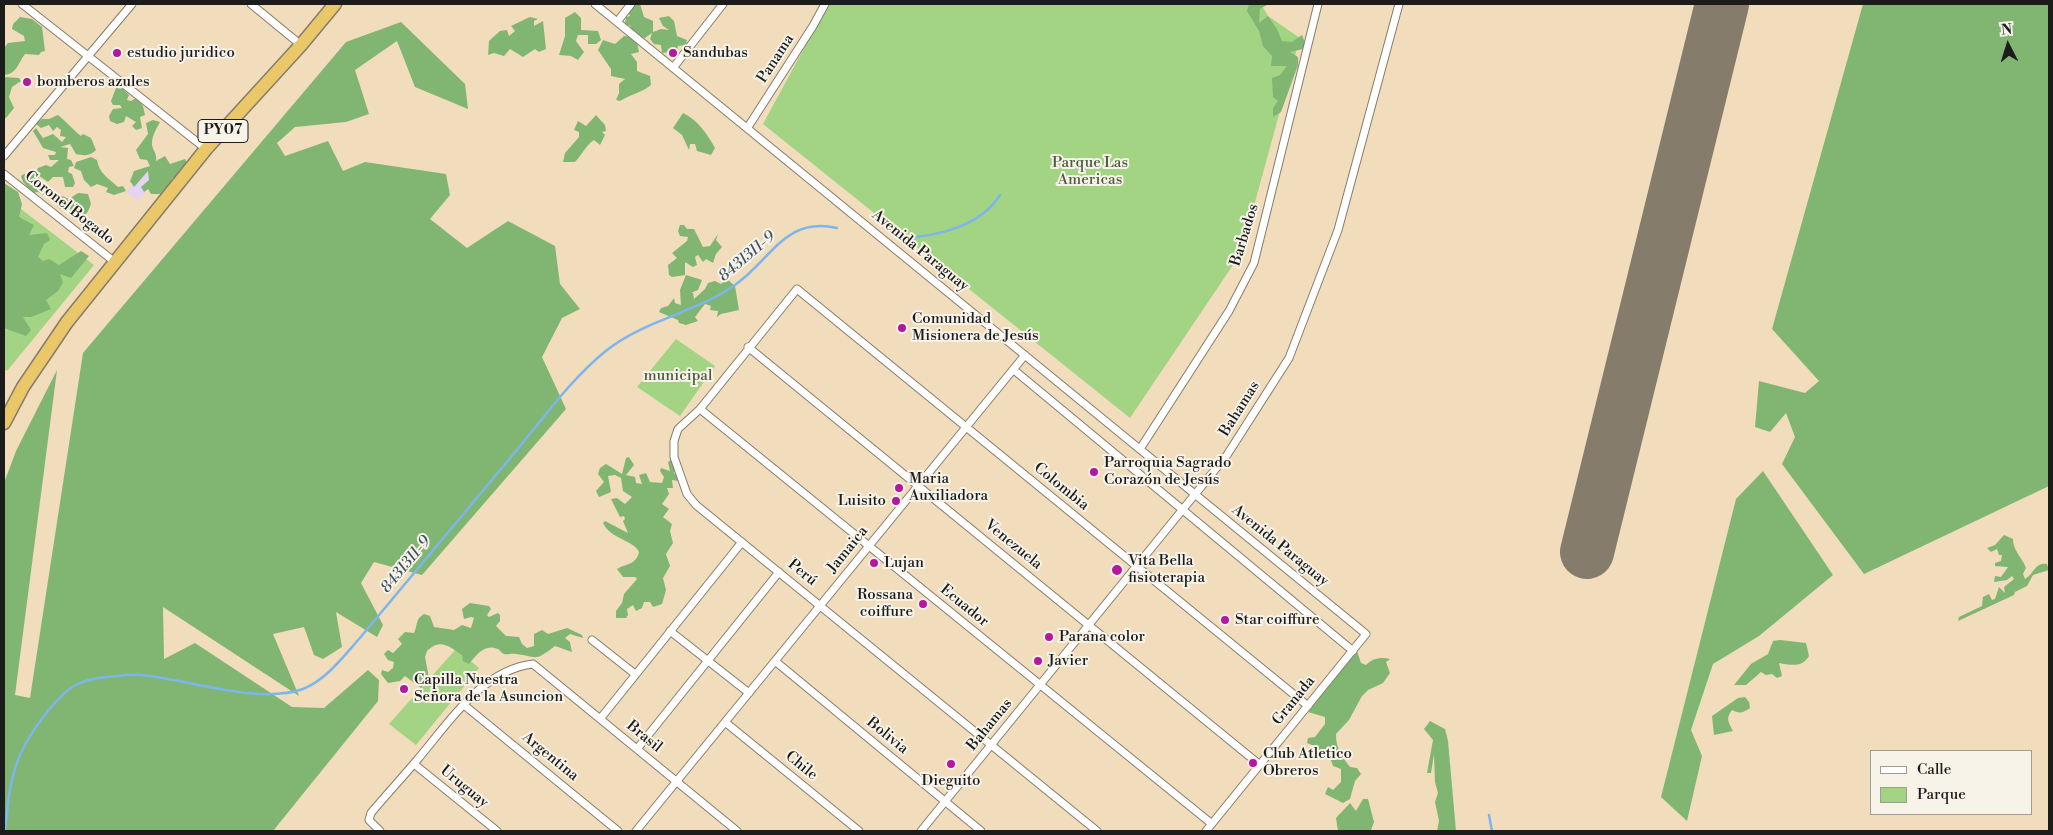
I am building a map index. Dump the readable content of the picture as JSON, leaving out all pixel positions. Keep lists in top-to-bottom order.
{
  "streets": {
    "highway": ["PY07"],
    "street": [
      "Panama",
      "Coronel Bogado",
      "Barbados",
      "Avenida Paraguay",
      "Bahamas",
      "Colombia",
      "Venezuela",
      "Jamaica",
      "Perú",
      "Ecuador",
      "Granada",
      "Bolivia",
      "Brasil",
      "Argentina",
      "Chile",
      "Uruguay"
    ]
  },
  "crossings": [
    ["Panama", "Avenida Paraguay"],
    ["PY07", "Coronel Bogado"],
    ["Barbados", "Avenida Paraguay"],
    ["Avenida Paraguay", "Bahamas"],
    ["Avenida Paraguay", "Jamaica"],
    ["Avenida Paraguay", "Granada"],
    ["Bahamas", "Colombia"],
    ["Bahamas", "Venezuela"],
    ["Bahamas", "Perú"],
    ["Bahamas", "Ecuador"],
    ["Bahamas", "Bolivia"],
    ["Colombia", "Jamaica"],
    ["Colombia", "Perú"],
    ["Colombia", "Granada"],
    ["Venezuela", "Jamaica"],
    ["Venezuela", "Perú"],
    ["Venezuela", "Granada"],
    ["Jamaica", "Perú"],
    ["Jamaica", "Ecuador"],
    ["Jamaica", "Bolivia"],
    ["Jamaica", "Brasil"],
    ["Jamaica", "Chile"],
    ["Perú", "Ecuador"],
    ["Ecuador", "Granada"],
    ["Brasil", "Argentina"]
  ],
  "water": ["8431311-9"],
  "parks": ["Parque Las Americas", "municipal"],
  "places": [
    "estudio juridico",
    "Sandubas",
    "bomberos azules",
    "Comunidad Misionera de Jesús",
    "Parroquia Sagrado Corazón de Jesús",
    "Maria Auxiliadora",
    "Luisito",
    "Lujan",
    "Vita Bella fisioterapia",
    "Rossana coiffure",
    "Star coiffure",
    "Parana color",
    "Javier",
    "Capilla Nuestra Señora de la Asuncion",
    "Club Atletico Obreros",
    "Dieguito"
  ],
  "legend": ["Calle", "Parque"],
  "north": "top"
}
